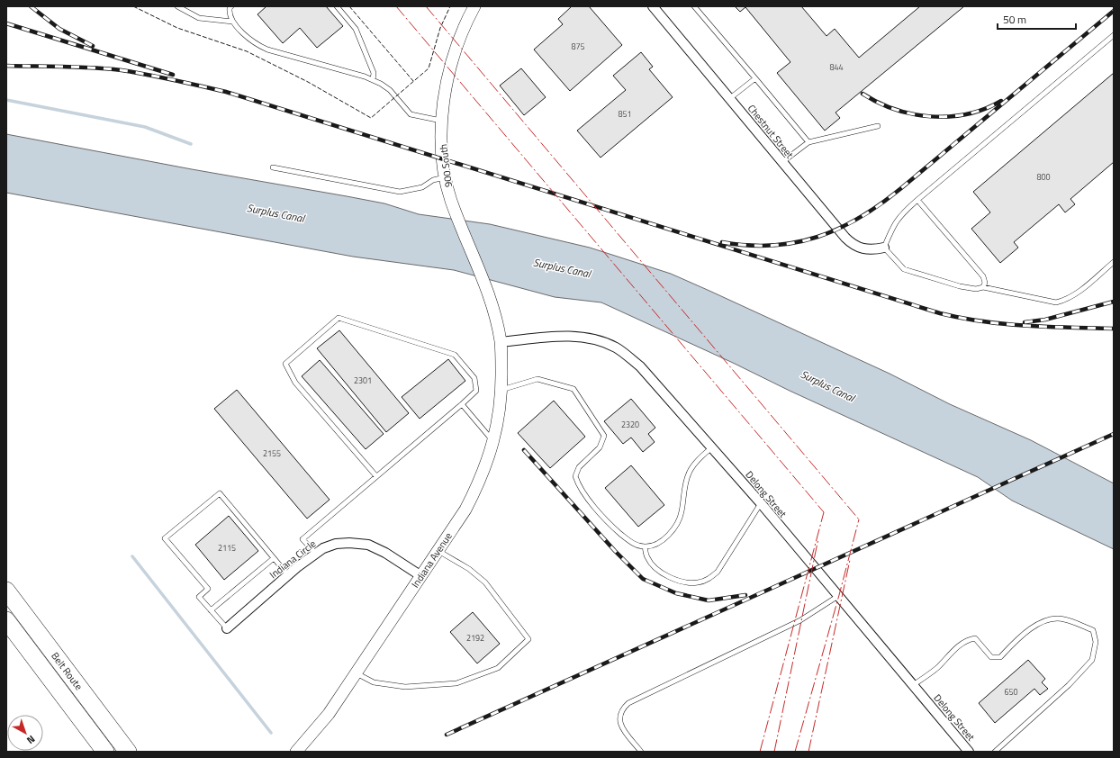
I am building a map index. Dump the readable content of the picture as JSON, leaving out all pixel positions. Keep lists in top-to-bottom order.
{
  "streets": {
    "highway": ["Belt Route"],
    "street": [
      "Chestnut Street",
      "900 South",
      "Delong Street",
      "Indiana Circle",
      "Indiana Avenue"
    ]
  },
  "crossings": [
    ["900 South", "Delong Street"],
    ["900 South", "Indiana Avenue"],
    ["Delong Street", "Indiana Avenue"],
    ["Indiana Circle", "Indiana Avenue"]
  ],
  "water": ["Surplus Canal"],
  "house_numbers": [
    "875",
    "844",
    "851",
    "800",
    "2301",
    "2320",
    "2155",
    "2115",
    "2192",
    "650"
  ],
  "scale_bar": "50 m",
  "north": "bottom right"
}
